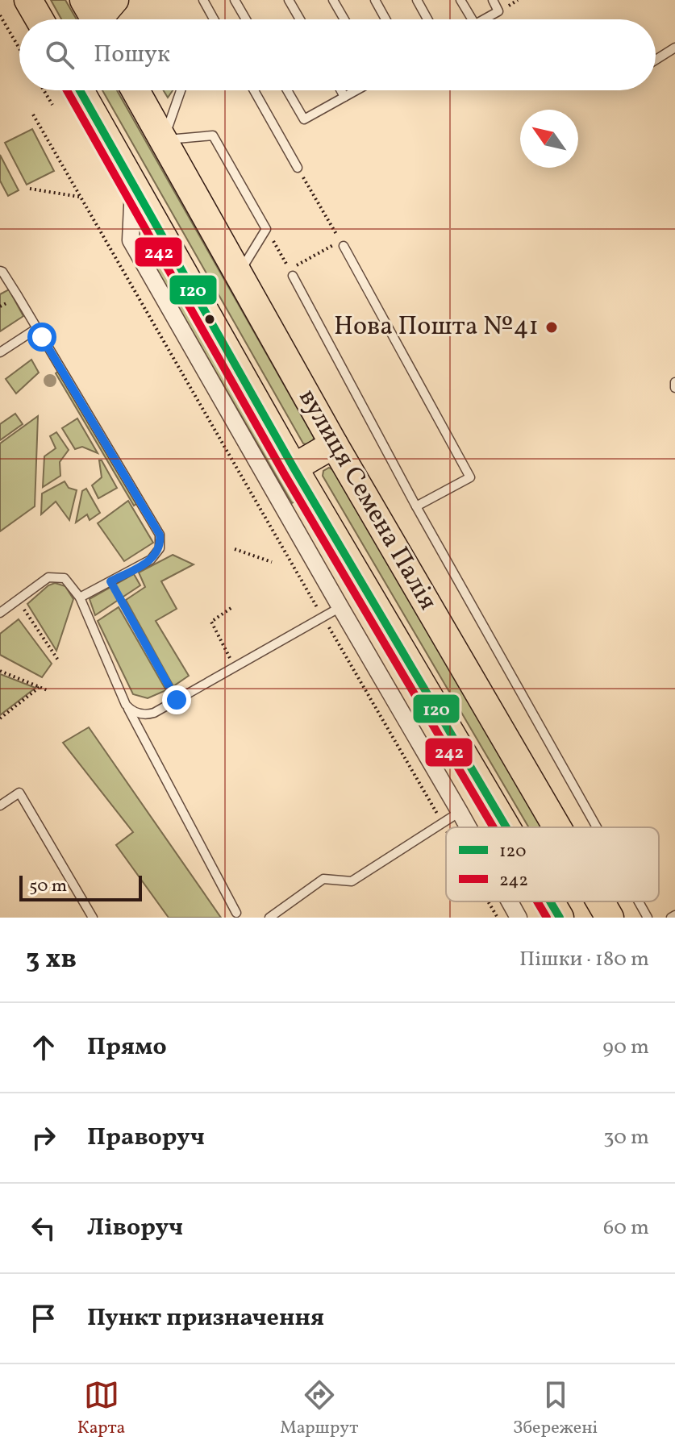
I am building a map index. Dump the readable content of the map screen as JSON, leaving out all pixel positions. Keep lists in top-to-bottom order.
{
  "streets": {
    "highway": ["вулиця Семена Палія"]
  },
  "places": ["Нова Пошта №41"],
  "lines": ["transit line 120", "transit line 242"],
  "legend": ["120", "242"],
  "scale_bar": "50 m",
  "north": "top left",
  "page": {
    "search": "Пошук",
    "scale": "50 m",
    "heading": ["3 хв", "Пішки · 180 m"],
    "list": [
      ["Прямо", "90 m"],
      ["Праворуч", "30 m"],
      ["Ліворуч", "60 m"],
      "Пункт призначення"
    ],
    "nav": ["Карта", "Маршрут", "Збережені"]
  }
}
